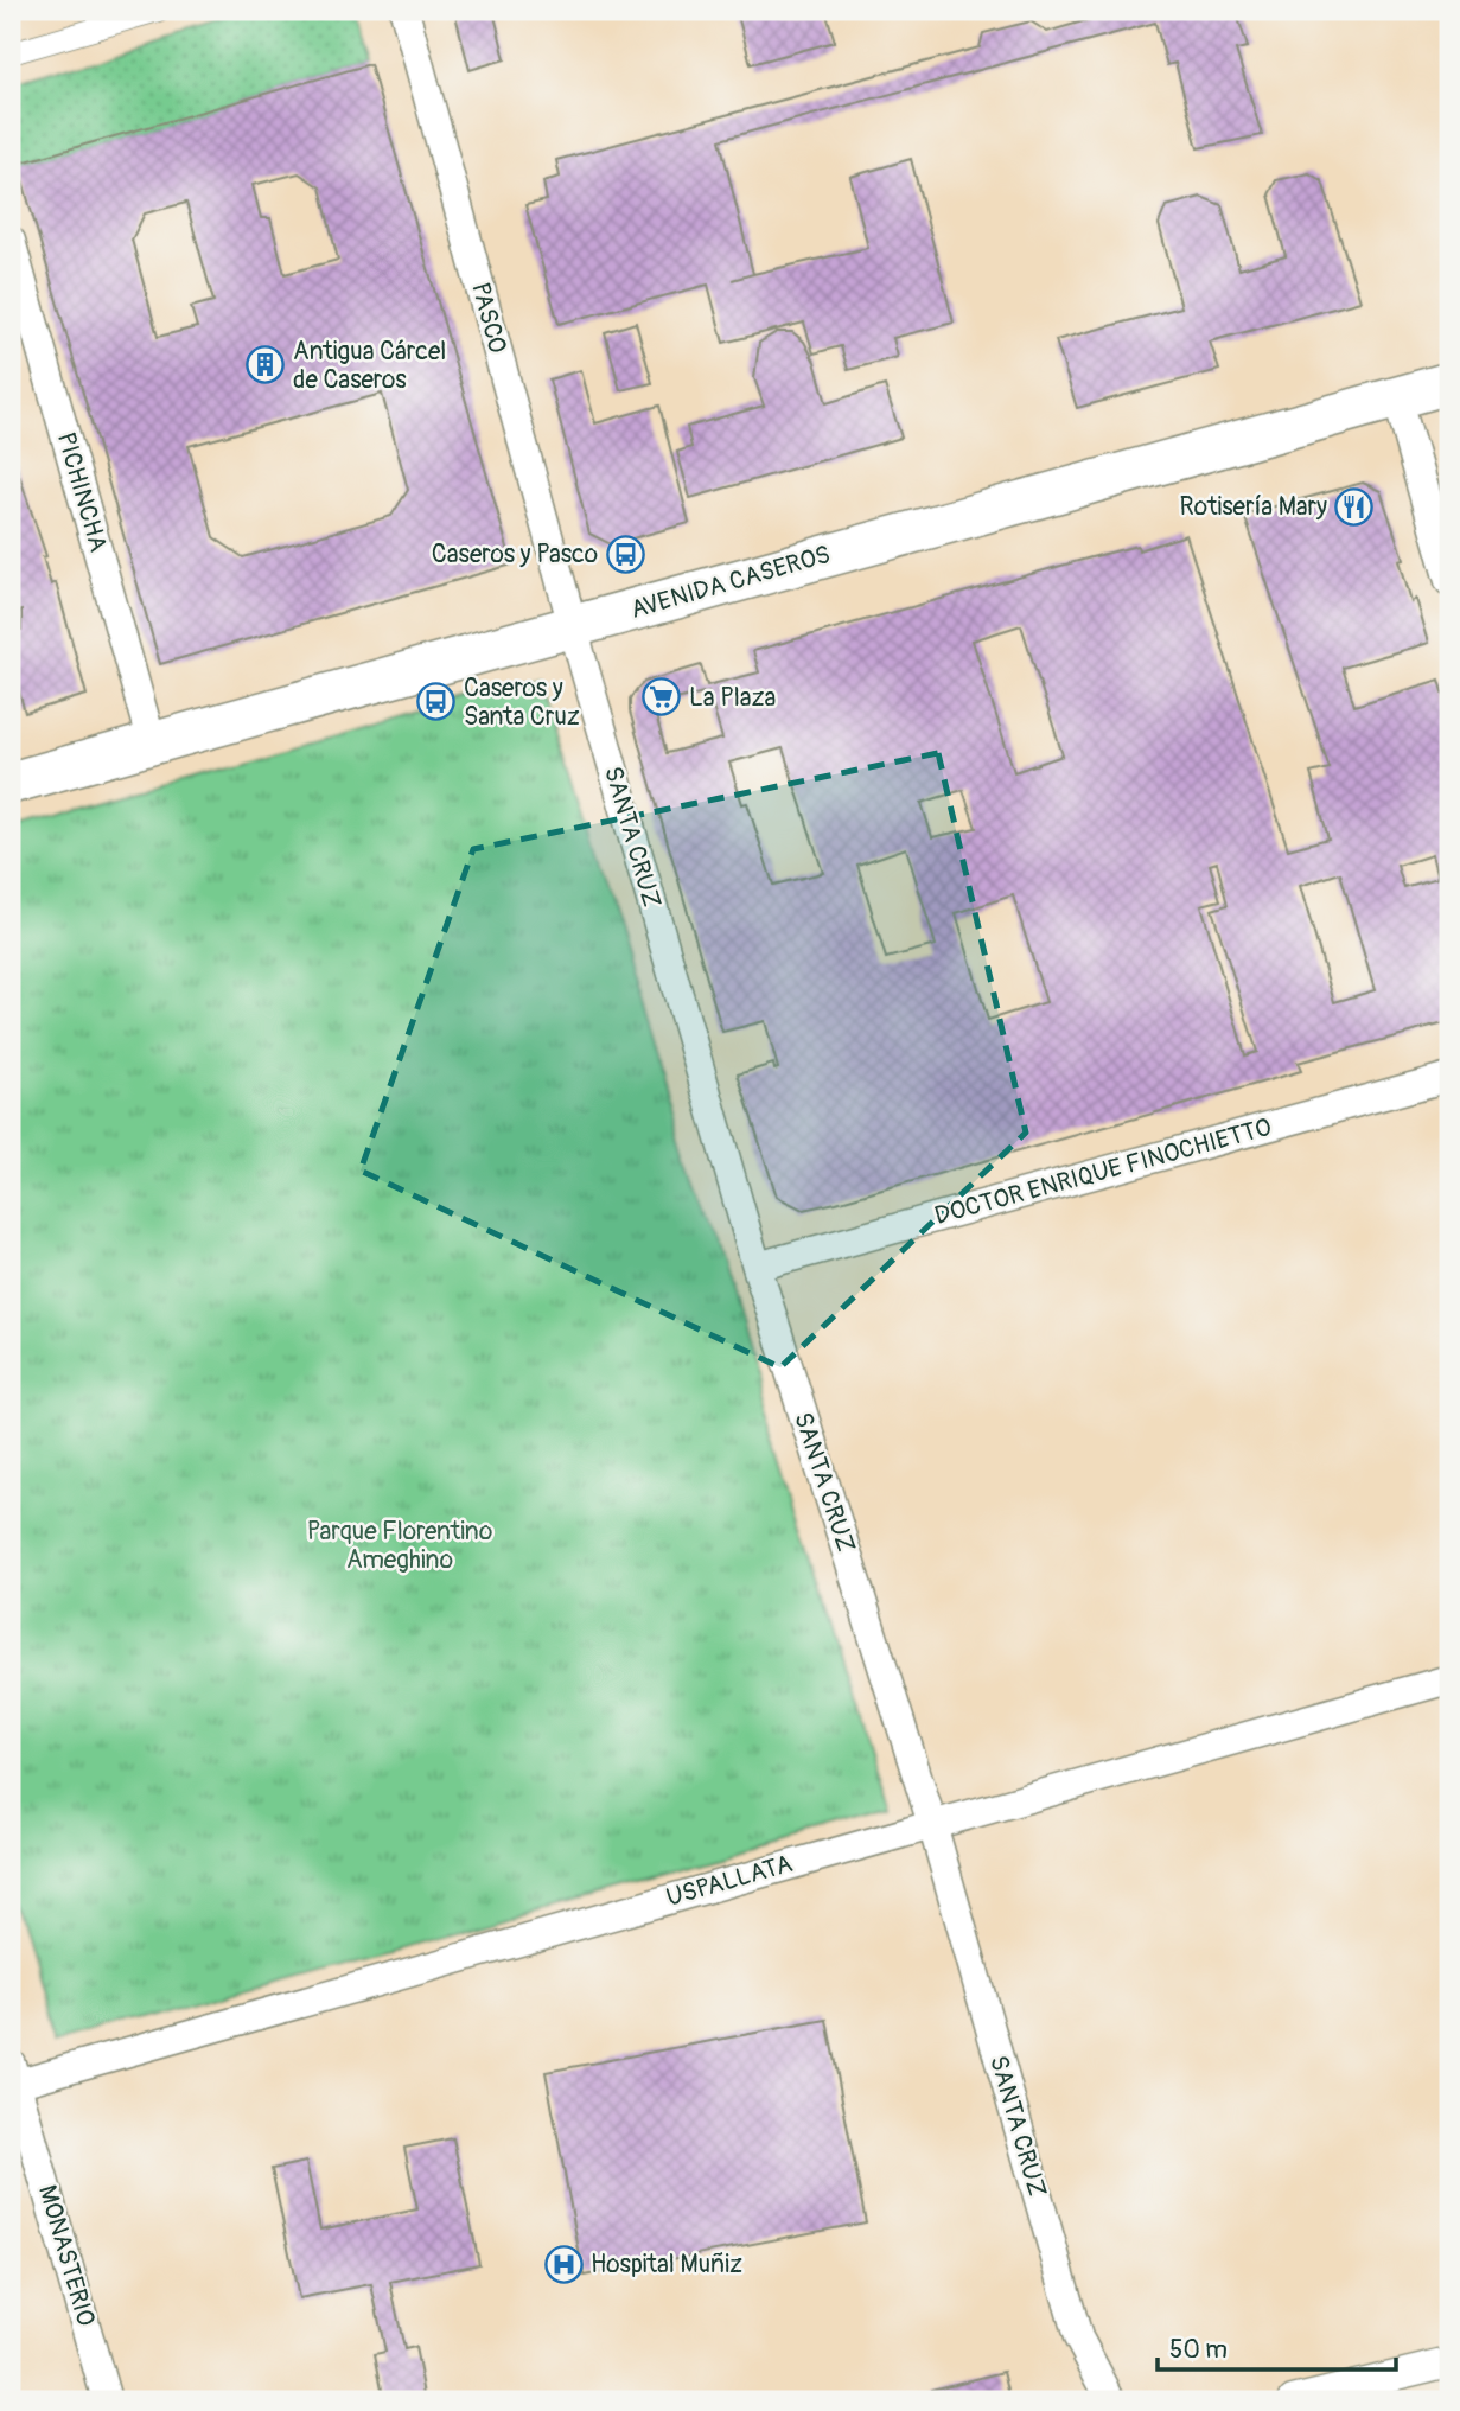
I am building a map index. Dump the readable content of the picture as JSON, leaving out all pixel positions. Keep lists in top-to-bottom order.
{
  "streets": {
    "main road": ["AVENIDA CASEROS"],
    "street": [
      "PASCO",
      "PICHINCHA",
      "SANTA CRUZ",
      "DOCTOR ENRIQUE FINOCHIETTO",
      "USPALLATA",
      "MONASTERIO"
    ]
  },
  "crossings": [
    ["PASCO", "AVENIDA CASEROS"],
    ["PASCO", "SANTA CRUZ"],
    ["PICHINCHA", "AVENIDA CASEROS"],
    ["AVENIDA CASEROS", "SANTA CRUZ"],
    ["SANTA CRUZ", "DOCTOR ENRIQUE FINOCHIETTO"],
    ["SANTA CRUZ", "USPALLATA"],
    ["USPALLATA", "MONASTERIO"]
  ],
  "parks": ["Parque Florentino Ameghino"],
  "places": {
    "building": ["Antigua Cárcel de Caseros"],
    "restaurant": ["Rotisería Mary"],
    "bus stop": ["Caseros y Pasco", "Caseros y Santa Cruz"],
    "supermarket": ["La Plaza"],
    "hospital": ["Hospital Muñiz"]
  },
  "scale_bar": "50 m"
}
